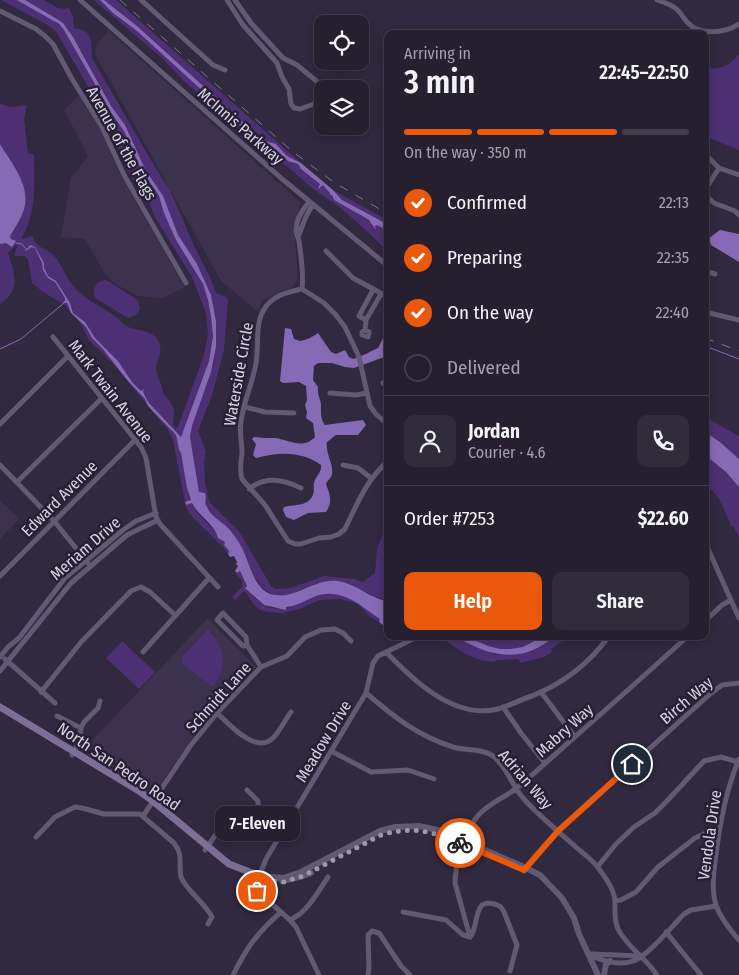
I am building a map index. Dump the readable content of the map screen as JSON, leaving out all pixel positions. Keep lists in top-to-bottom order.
{
  "streets": {
    "main road": ["North San Pedro Road"],
    "street": [
      "McInnis Parkway",
      "Avenue of the Flags",
      "Waterside Circle",
      "Mark Twain Avenue",
      "Edward Avenue",
      "Meriam Drive",
      "Schmidt Lane",
      "Birch Way",
      "Mabry Way",
      "Meadow Drive",
      "Adrian Way",
      "Vendola Drive"
    ]
  },
  "crossings": [
    ["Mark Twain Avenue", "Edward Avenue"],
    ["Mark Twain Avenue", "Meriam Drive"],
    ["Schmidt Lane", "North San Pedro Road"],
    ["Birch Way", "North San Pedro Road"],
    ["Birch Way", "Adrian Way"],
    ["Mabry Way", "North San Pedro Road"],
    ["Mabry Way", "Adrian Way"],
    ["Meadow Drive", "North San Pedro Road"],
    ["Meadow Drive", "Adrian Way"]
  ],
  "places": ["7-Eleven"],
  "page": {
    "heading": ["3 min", "Arriving in", "22:45–22:50"],
    "panel": [
      "Jordan",
      "Courier · 4.6",
      "Order #7253",
      "$22.60"
    ],
    "bar": "On the way · 350 m",
    "list": [
      ["Confirmed", "22:13"],
      ["Preparing", "22:35"],
      ["On the way", "22:40"],
      "Delivered"
    ],
    "buttons": ["Help", "Share"],
    "bubble": "7-Eleven"
  }
}
